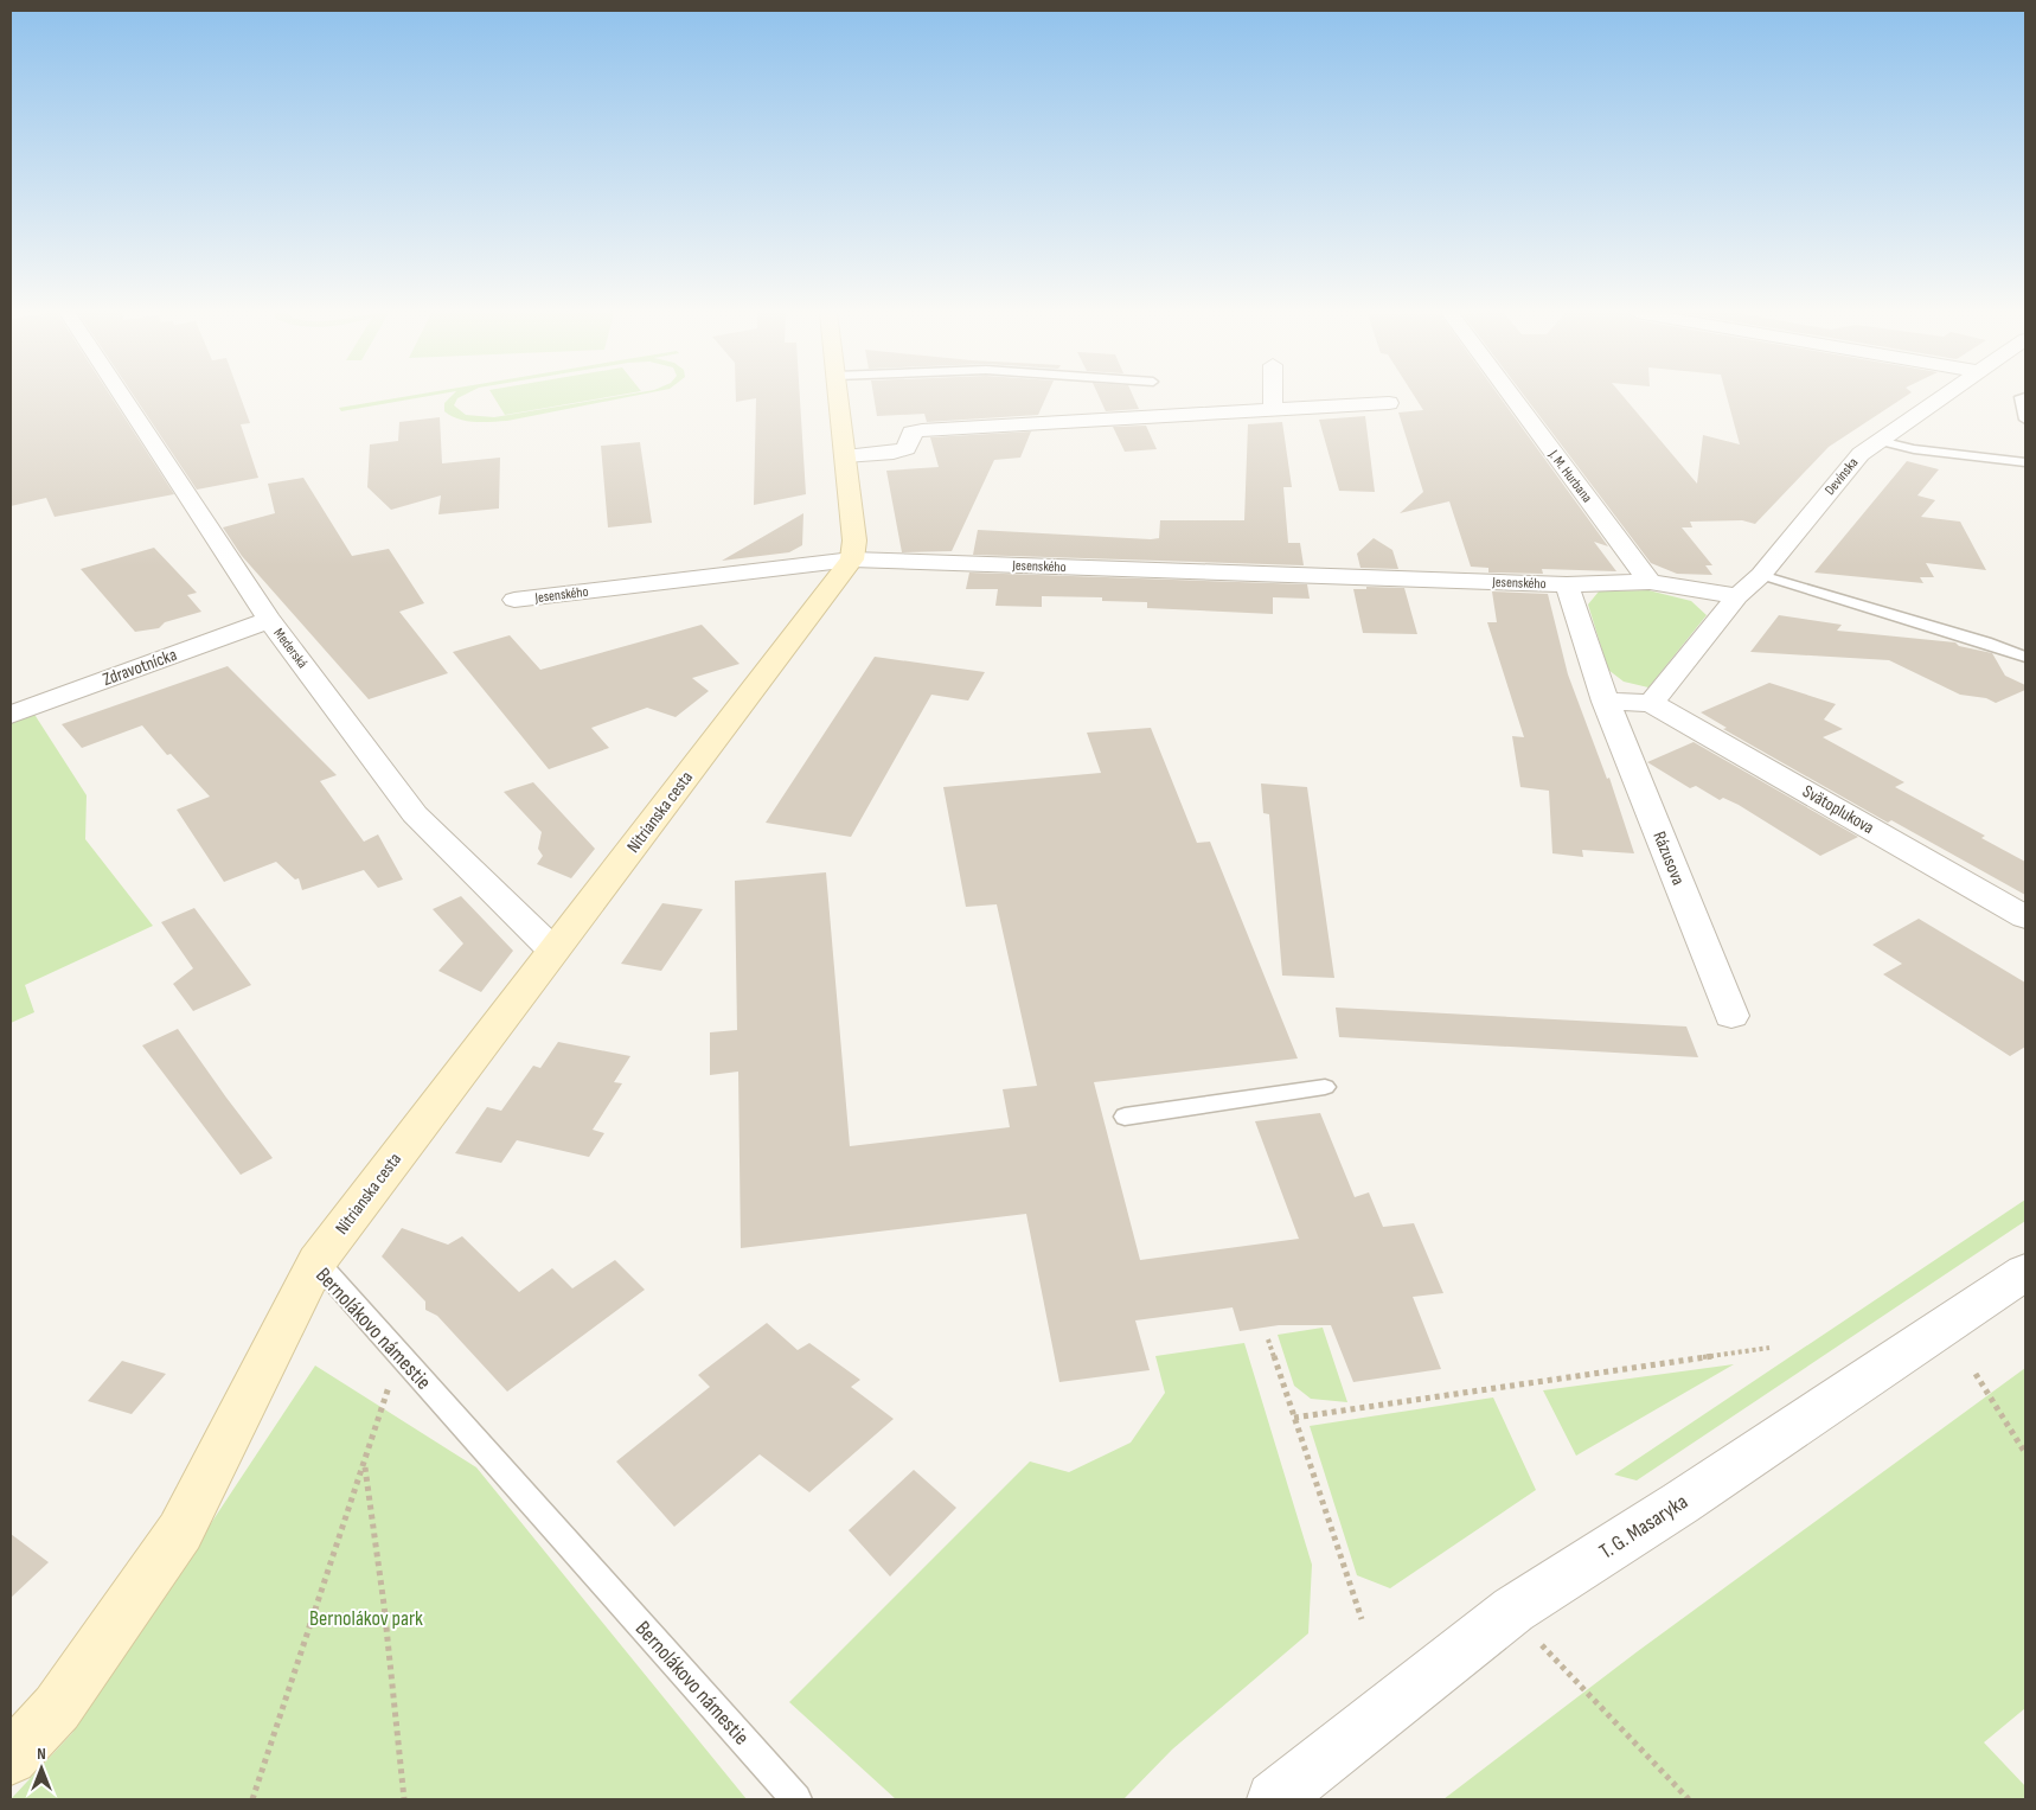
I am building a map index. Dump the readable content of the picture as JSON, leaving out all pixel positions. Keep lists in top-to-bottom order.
{
  "streets": {
    "main road": ["Nitrianska cesta", "Bernolákovo námestie"],
    "street": [
      "J. M. Hurbana",
      "Devínska",
      "Jesenského",
      "Mederská",
      "Zdravotnícka",
      "Svätoplukova",
      "Rázusova",
      "T. G. Masaryka"
    ]
  },
  "crossings": [
    ["J. M. Hurbana", "Jesenského"],
    ["Devínska", "Jesenského"],
    ["Devínska", "Svätoplukova"],
    ["Jesenského", "Nitrianska cesta"],
    ["Jesenského", "Rázusova"],
    ["Mederská", "Zdravotnícka"],
    ["Mederská", "Nitrianska cesta"],
    ["Nitrianska cesta", "Bernolákovo námestie"]
  ],
  "parks": ["Bernolákov park"],
  "north": "top"
}
